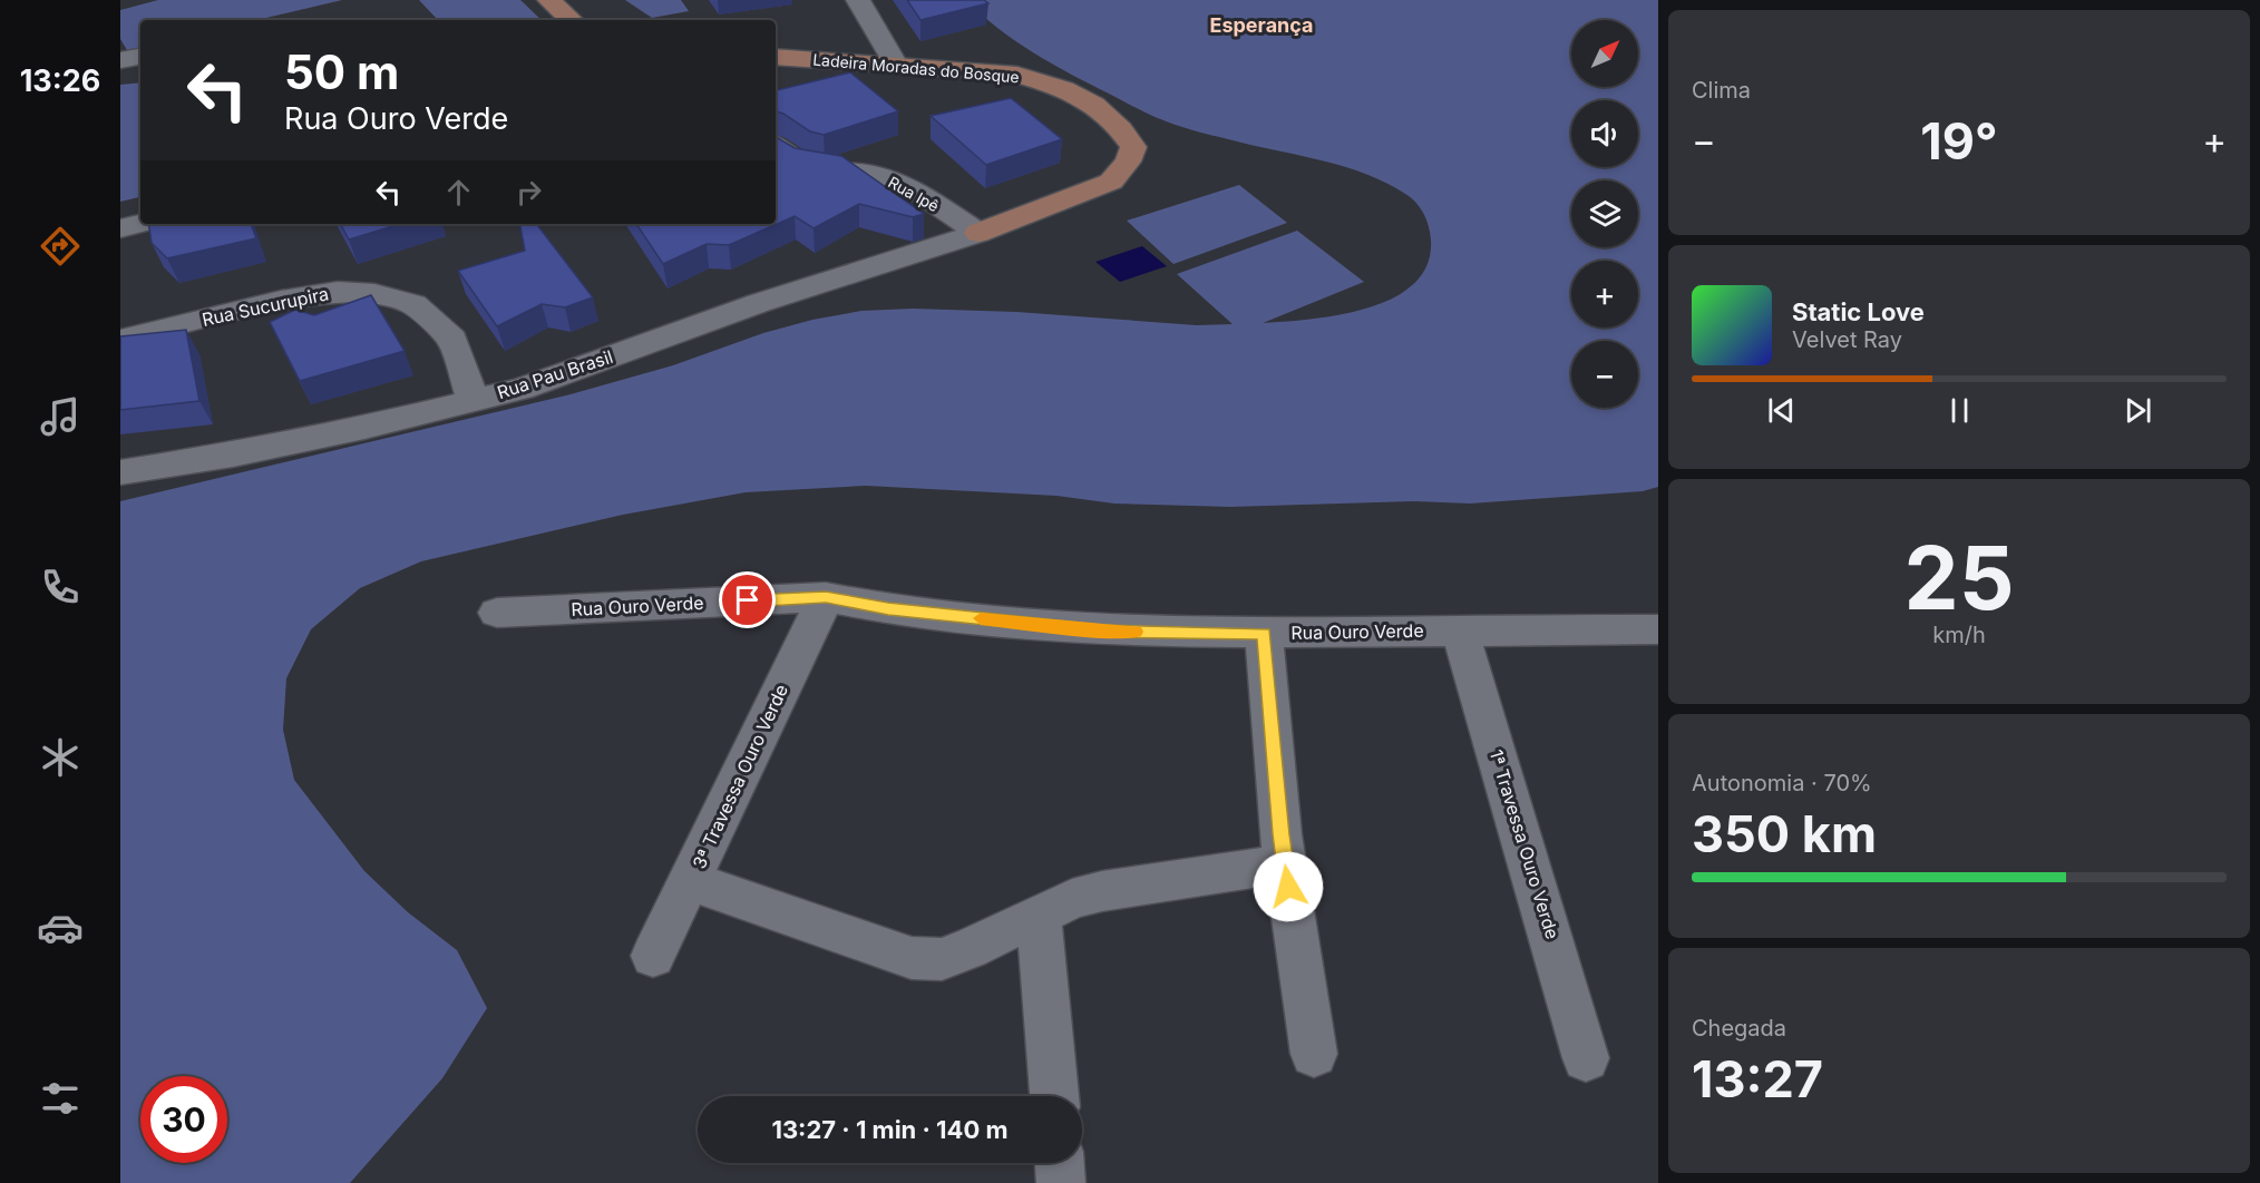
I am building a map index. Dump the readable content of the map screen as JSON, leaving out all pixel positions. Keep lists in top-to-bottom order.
{
  "streets": {
    "street": [
      "Ladeira Moradas do Bosque",
      "Rua Ipê",
      "Rua Sucurupira",
      "Rua Pau Brasil",
      "Rua Ouro Verde",
      "3ª Travessa Ouro Verde",
      "1ª Travessa Ouro Verde"
    ]
  },
  "crossings": [
    ["Ladeira Moradas do Bosque", "Rua Ipê"],
    ["Ladeira Moradas do Bosque", "Rua Pau Brasil"],
    ["Rua Ipê", "Rua Pau Brasil"],
    ["Rua Sucurupira", "Rua Pau Brasil"],
    ["Rua Ouro Verde", "3ª Travessa Ouro Verde"],
    ["Rua Ouro Verde", "1ª Travessa Ouro Verde"]
  ],
  "districts": ["Esperança"],
  "north": "top right",
  "page": {
    "tabs": "13:26",
    "tile": [
      "Clima",
      ["25", "km/h"],
      ["Autonomia · 70%", "350 km"],
      ["Chegada", "13:27"]
    ],
    "map_buttons": ["+", "−"],
    "turn": ["50 m", "Rua Ouro Verde"],
    "heat": ["−", "19°", "+"],
    "song": ["Static Love", "Velvet Ray"],
    "limit": "30",
    "trip": "13:27 · 1 min · 140 m"
  }
}
